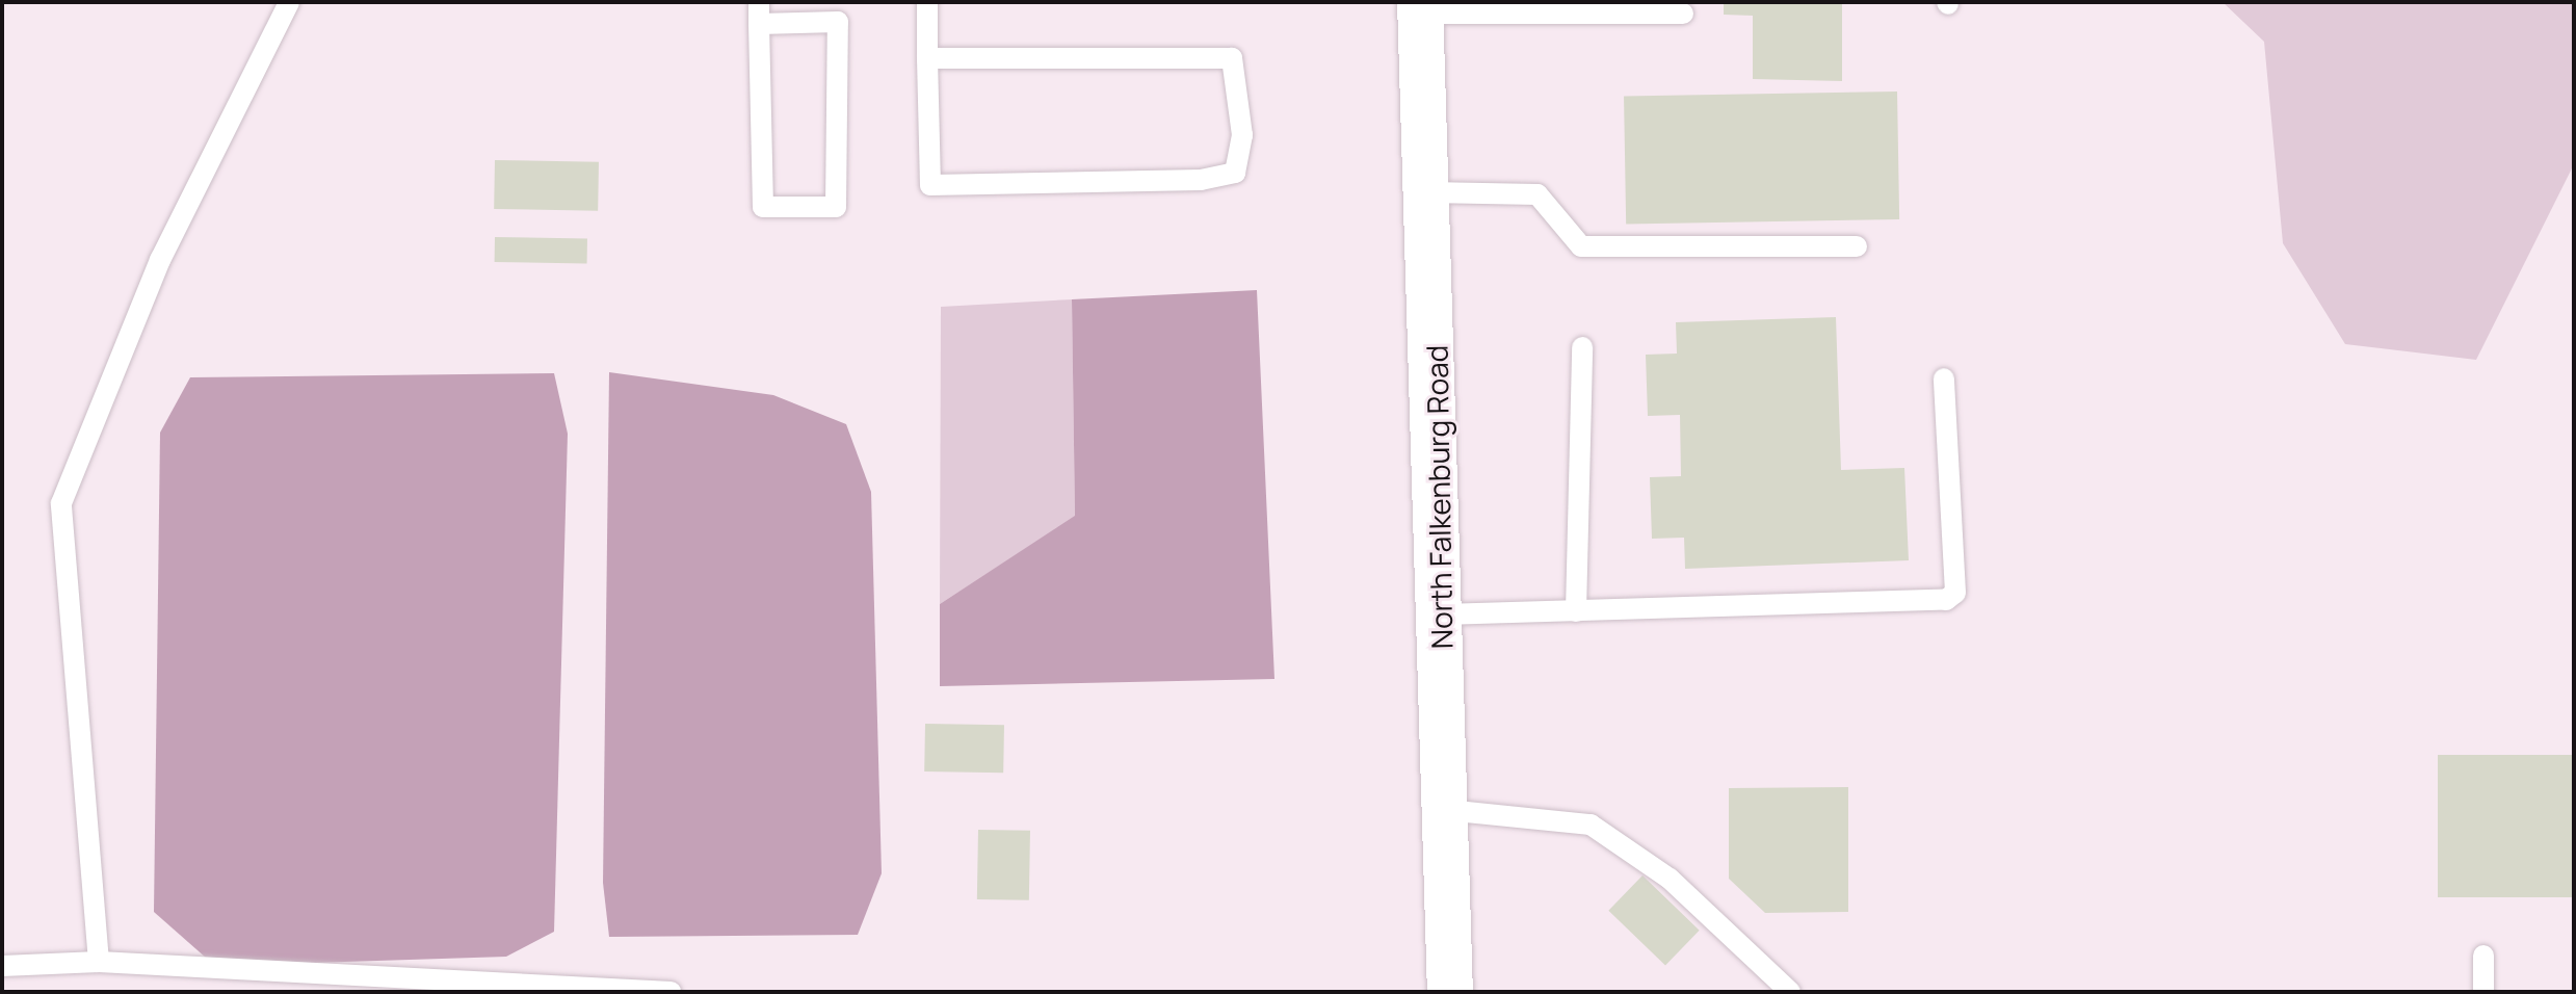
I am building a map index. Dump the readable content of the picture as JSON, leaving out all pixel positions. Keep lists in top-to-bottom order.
{
  "streets": {
    "street": ["North Falkenburg Road"]
  }
}
